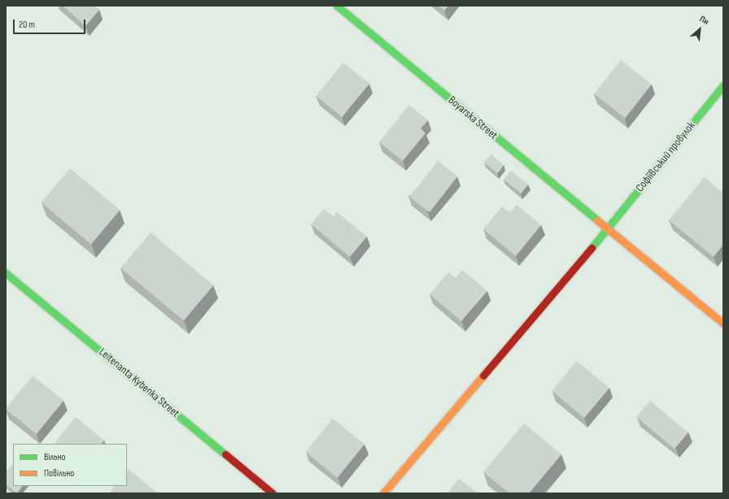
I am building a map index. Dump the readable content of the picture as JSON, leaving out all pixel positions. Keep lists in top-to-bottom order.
{
  "streets": {
    "street": ["Boyarska Street", "Софіївський провулок", "Leitenanta Kybenka Street"]
  },
  "crossings": [
    ["Boyarska Street", "Софіївський провулок"]
  ],
  "legend": ["Вільно", "Повільно"],
  "scale_bar": "20 m",
  "north": "top right"
}
